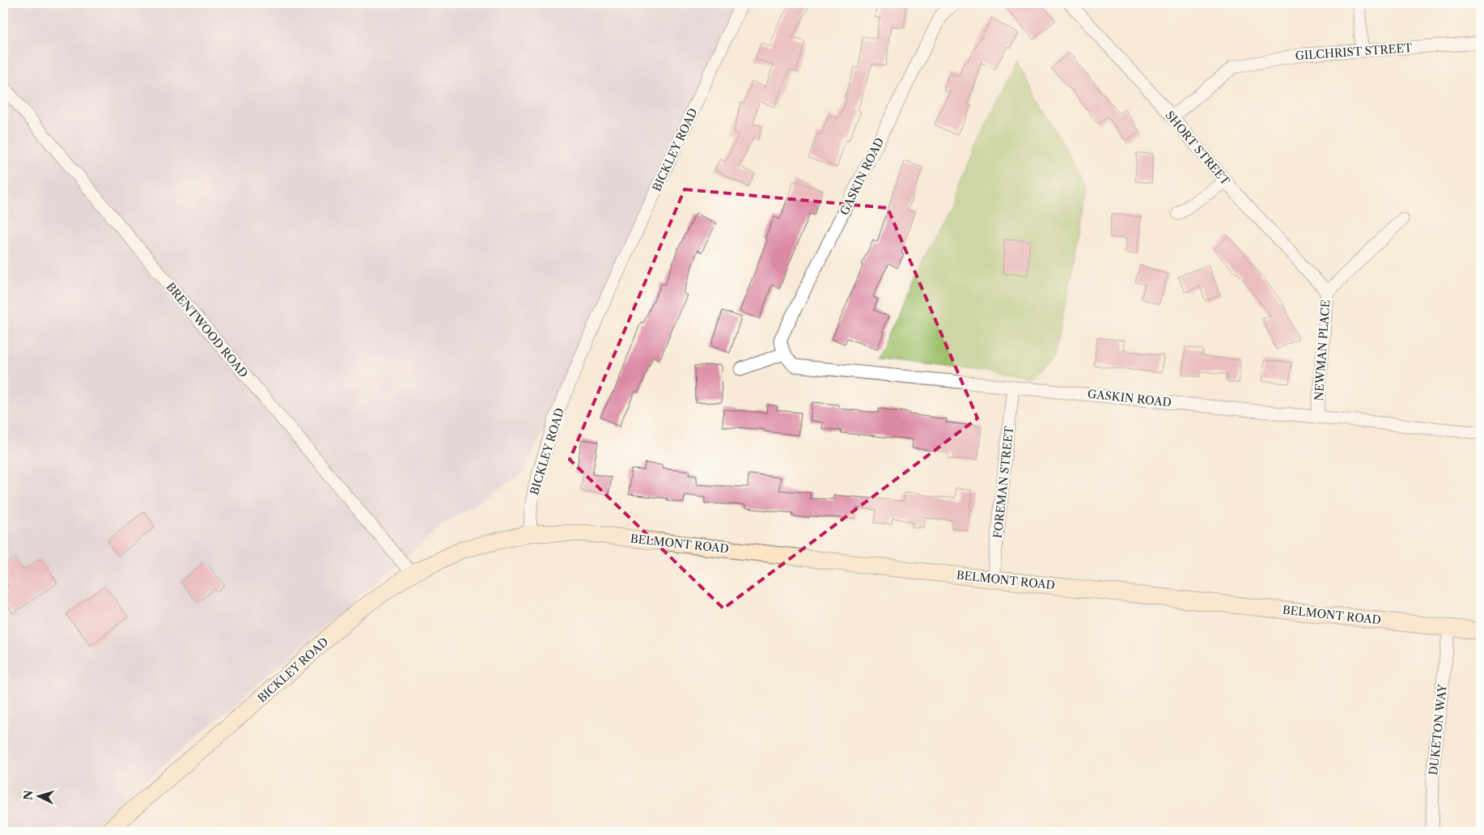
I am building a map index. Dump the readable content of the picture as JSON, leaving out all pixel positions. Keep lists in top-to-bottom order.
{
  "streets": {
    "street": [
      "GILCHRIST STREET",
      "SHORT STREET",
      "BICKLEY ROAD",
      "GASKIN ROAD",
      "BRENTWOOD ROAD",
      "NEWMAN PLACE",
      "FOREMAN STREET",
      "BELMONT ROAD",
      "DUKETON WAY"
    ]
  },
  "crossings": [
    ["GILCHRIST STREET", "SHORT STREET"],
    ["SHORT STREET", "NEWMAN PLACE"],
    ["BICKLEY ROAD", "BRENTWOOD ROAD"],
    ["BICKLEY ROAD", "BELMONT ROAD"],
    ["GASKIN ROAD", "NEWMAN PLACE"],
    ["GASKIN ROAD", "FOREMAN STREET"],
    ["FOREMAN STREET", "BELMONT ROAD"],
    ["BELMONT ROAD", "DUKETON WAY"]
  ],
  "north": "left"
}
